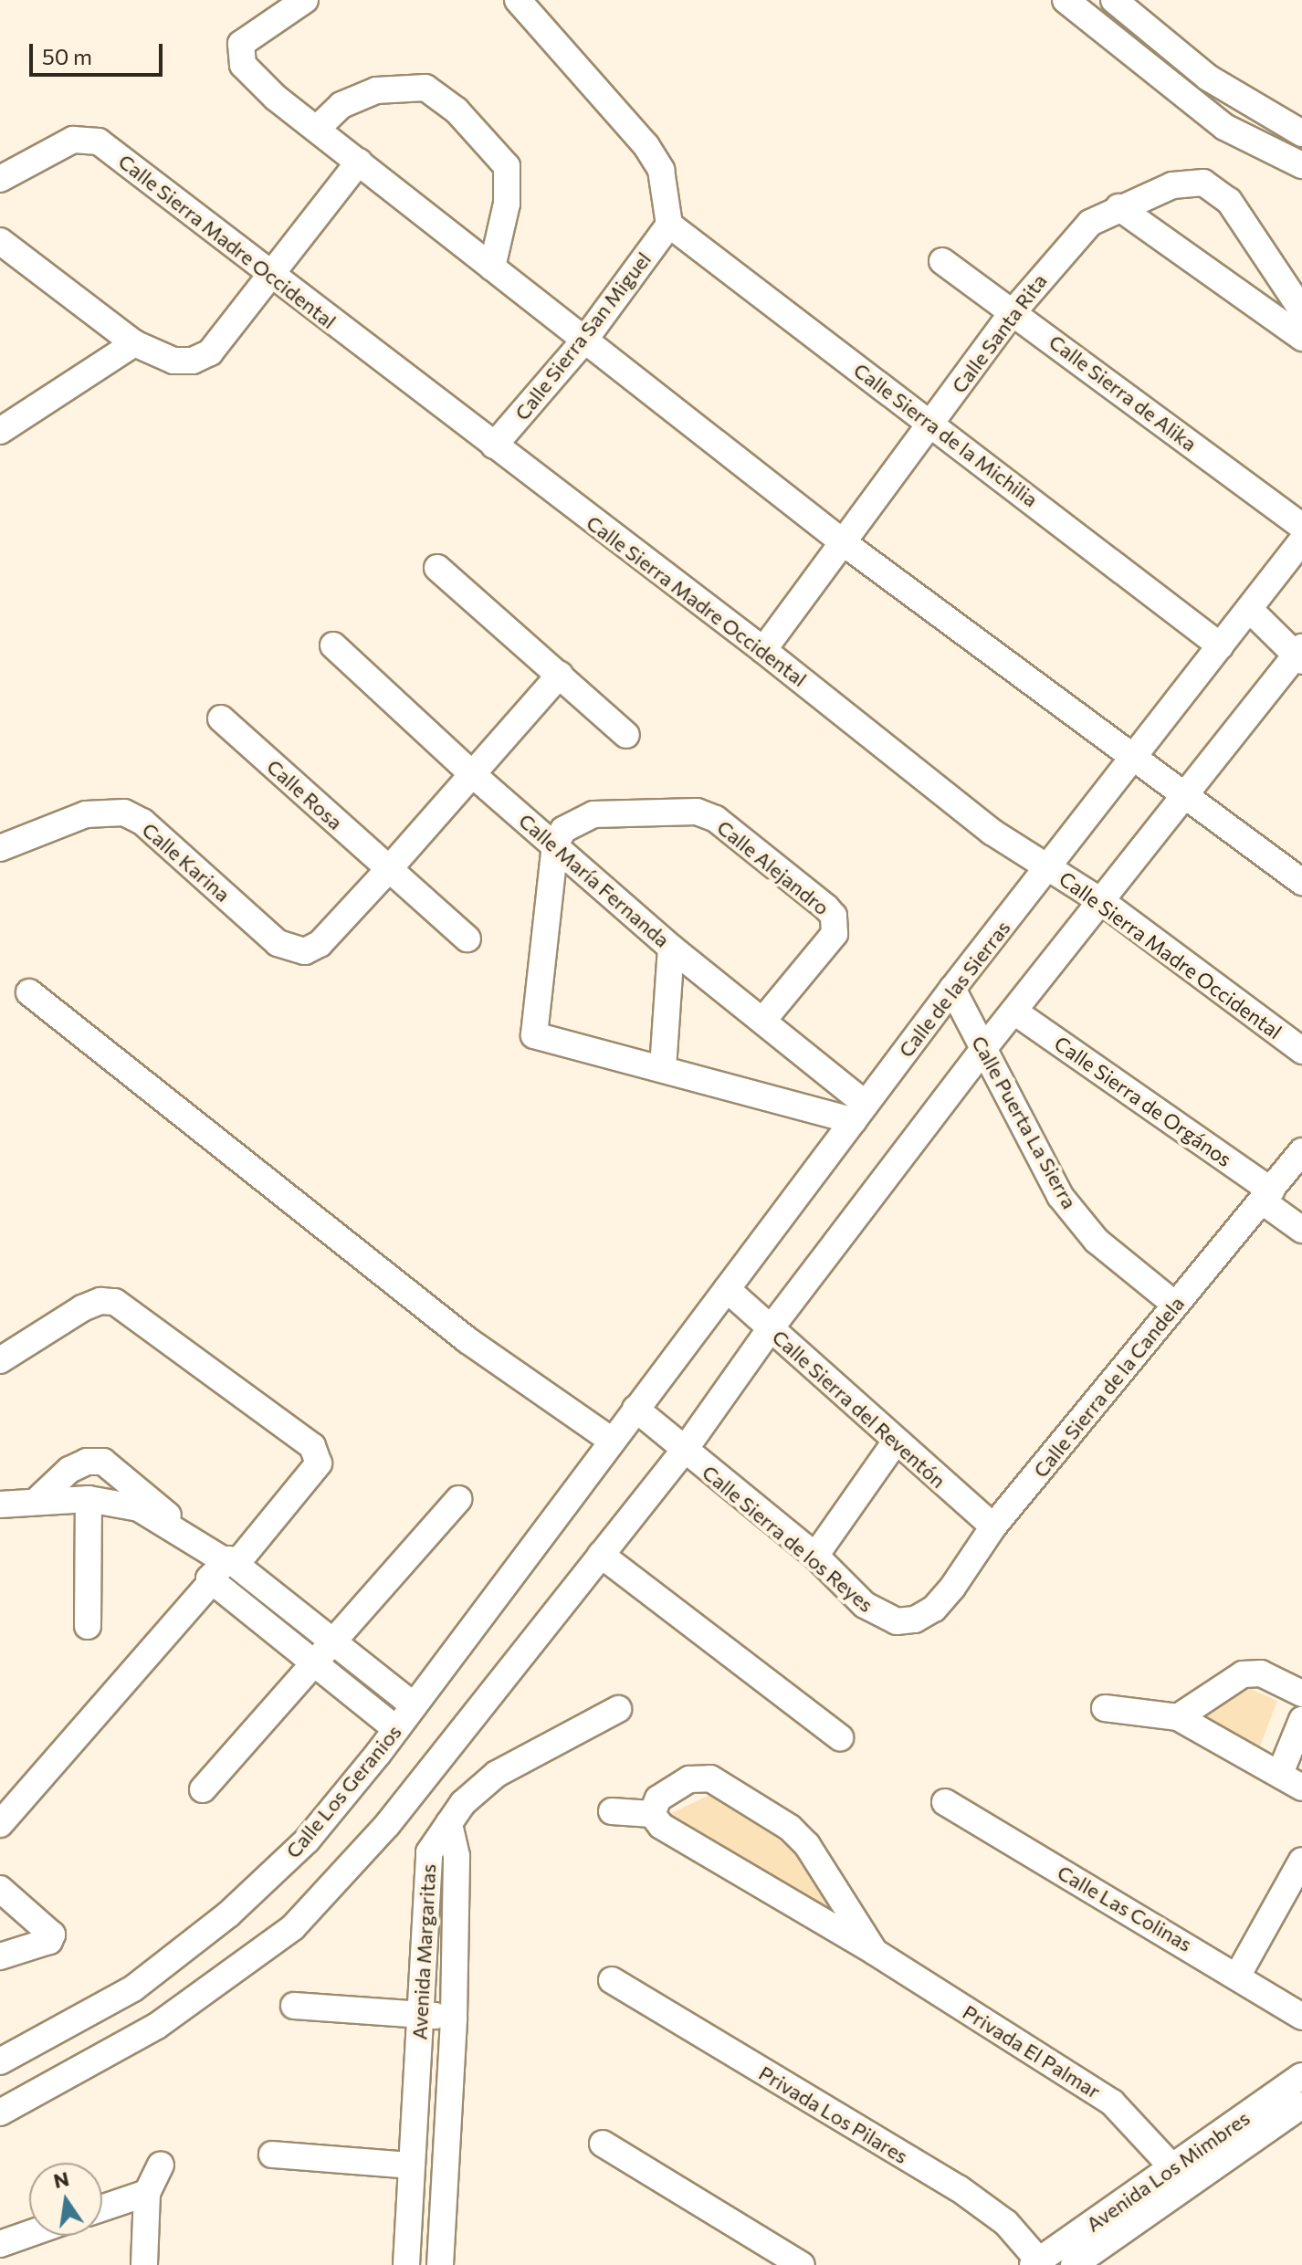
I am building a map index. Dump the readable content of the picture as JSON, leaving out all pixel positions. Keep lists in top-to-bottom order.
{
  "streets": {
    "street": [
      "Calle Sierra Madre Occidental",
      "Calle Santa Rita",
      "Calle Sierra San Miguel",
      "Calle Sierra de Alika",
      "Calle Sierra de la Michilia",
      "Calle Rosa",
      "Calle Karina",
      "Calle Alejandro",
      "Calle María Fernanda",
      "Calle de las Sierras",
      "Calle Sierra de Orgános",
      "Calle Puerta La Sierra",
      "Calle Sierra de la Candela",
      "Calle Sierra del Reventón",
      "Calle Sierra de los Reyes",
      "Calle Los Geranios",
      "Calle Las Colinas",
      "Avenida Margaritas",
      "Privada El Palmar",
      "Privada Los Pilares",
      "Avenida Los Mimbres"
    ]
  },
  "crossings": [
    ["Calle Sierra Madre Occidental", "Calle Santa Rita"],
    ["Calle Sierra Madre Occidental", "Calle Sierra San Miguel"],
    ["Calle Sierra Madre Occidental", "Calle de las Sierras"],
    ["Calle Santa Rita", "Calle Sierra de Alika"],
    ["Calle Santa Rita", "Calle Sierra de la Michilia"],
    ["Calle Sierra San Miguel", "Calle Sierra de la Michilia"],
    ["Calle Sierra de la Michilia", "Calle de las Sierras"],
    ["Calle Rosa", "Calle Karina"],
    ["Calle Alejandro", "Calle María Fernanda"],
    ["Calle María Fernanda", "Calle de las Sierras"],
    ["Calle de las Sierras", "Calle Puerta La Sierra"],
    ["Calle de las Sierras", "Calle Sierra del Reventón"],
    ["Calle de las Sierras", "Calle Sierra de los Reyes"],
    ["Calle de las Sierras", "Calle Los Geranios"],
    ["Calle Sierra de Orgános", "Calle Sierra de la Candela"],
    ["Calle Puerta La Sierra", "Calle Sierra de la Candela"],
    ["Calle Sierra de la Candela", "Calle Sierra del Reventón"],
    ["Calle Sierra de la Candela", "Calle Sierra de los Reyes"],
    ["Privada El Palmar", "Avenida Los Mimbres"],
    ["Privada Los Pilares", "Avenida Los Mimbres"]
  ],
  "scale_bar": "50 m",
  "north": "top"
}
